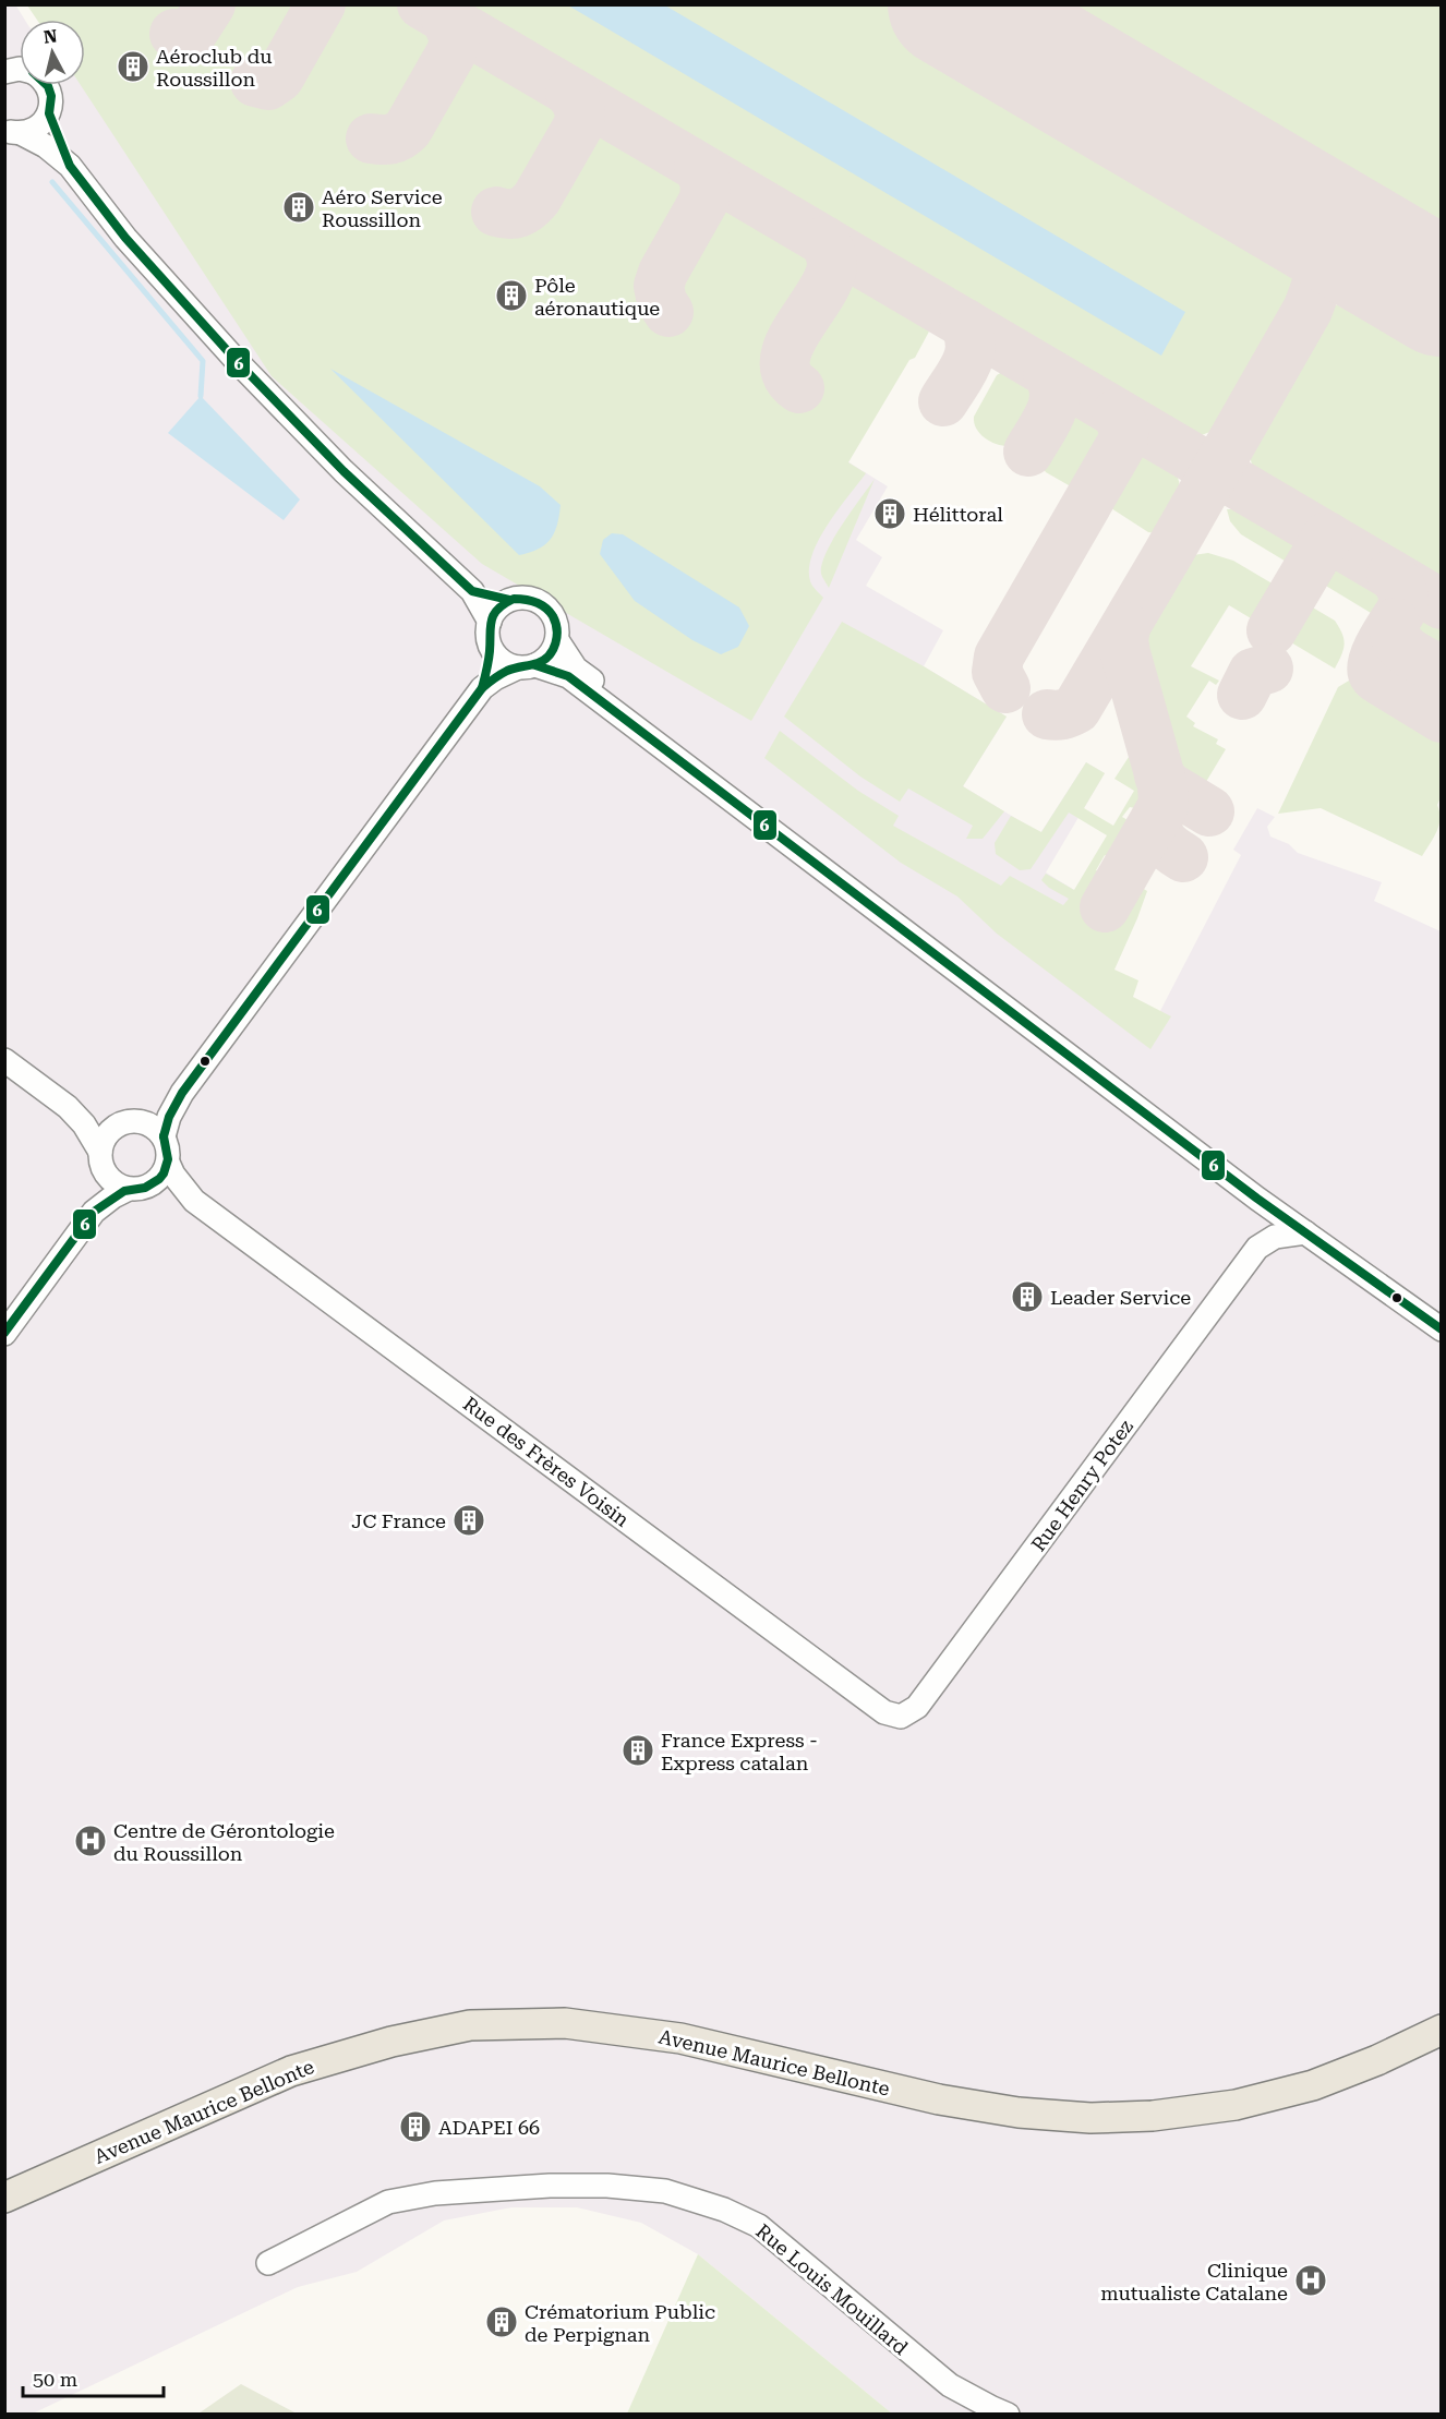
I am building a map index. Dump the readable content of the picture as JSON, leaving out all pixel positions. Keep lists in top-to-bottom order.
{
  "streets": {
    "main road": ["Avenue Maurice Bellonte"],
    "street": ["Rue des Frères Voisin", "Rue Henry Potez", "Rue Louis Mouillard"]
  },
  "crossings": [
    ["Rue des Frères Voisin", "Rue Henry Potez"]
  ],
  "places": {
    "building": [
      "Aéroclub du Roussillon",
      "Aéro Service Roussillon",
      "Pôle aéronautique",
      "Hélittoral",
      "Leader Service",
      "JC France",
      "France Express - Express catalan",
      "ADAPEI 66",
      "Crématorium Public de Perpignan"
    ],
    "hospital": ["Centre de Gérontologie du Roussillon", "Clinique mutualiste Catalane"]
  },
  "lines": ["transit line 6"],
  "scale_bar": "50 m",
  "north": "top"
}
